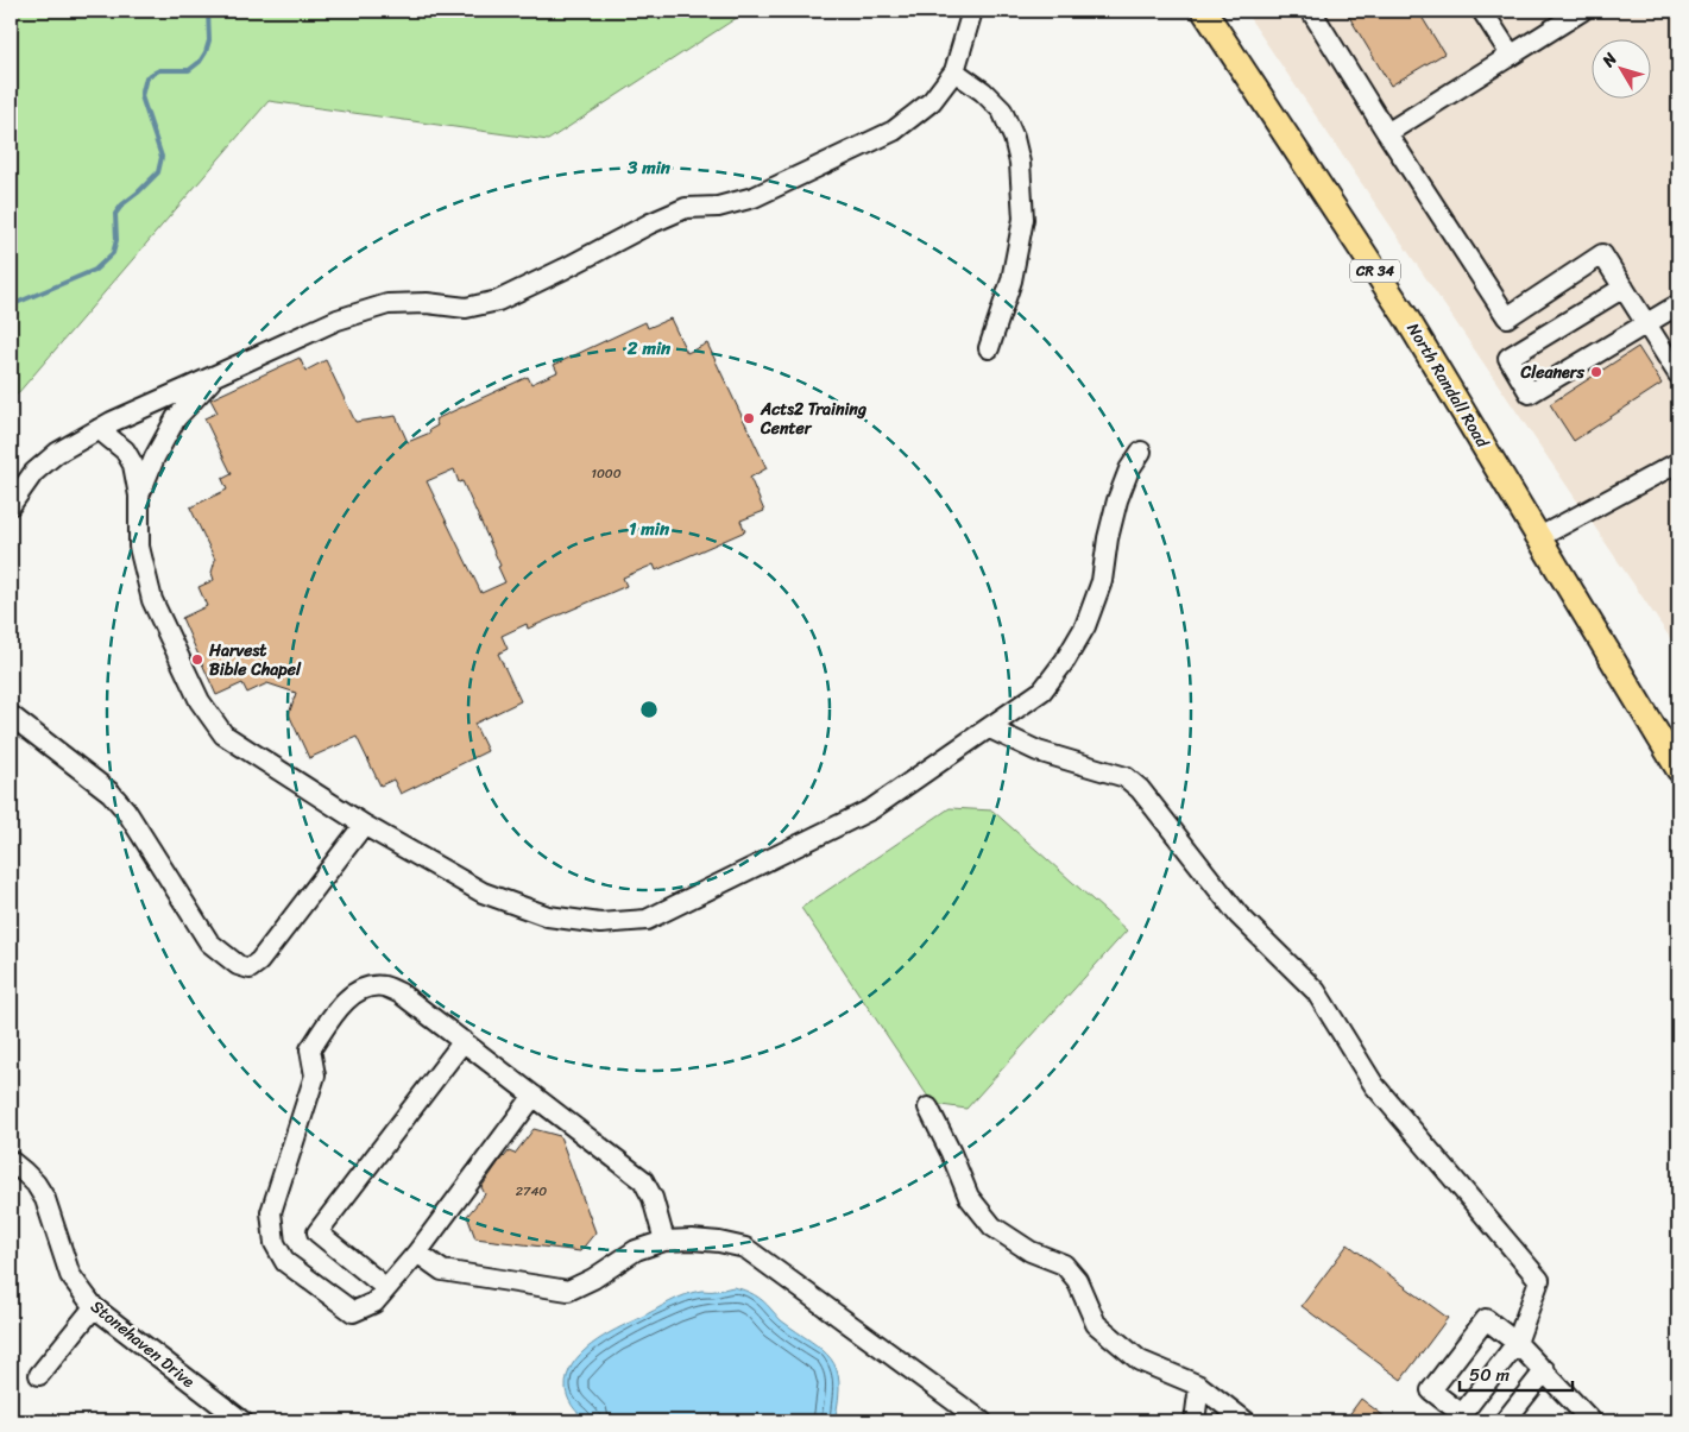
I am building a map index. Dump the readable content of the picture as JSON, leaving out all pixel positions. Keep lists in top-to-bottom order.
{
  "streets": {
    "main road": ["CR 34", "North Randall Road"],
    "street": ["Stonehaven Drive"]
  },
  "places": ["Cleaners", "Acts2 Training Center", "Harvest Bible Chapel"],
  "house_numbers": ["1000", "2740"],
  "scale_bar": "50 m",
  "north": "top left",
  "rings": ["3 min", "2 min", "1 min"]
}
